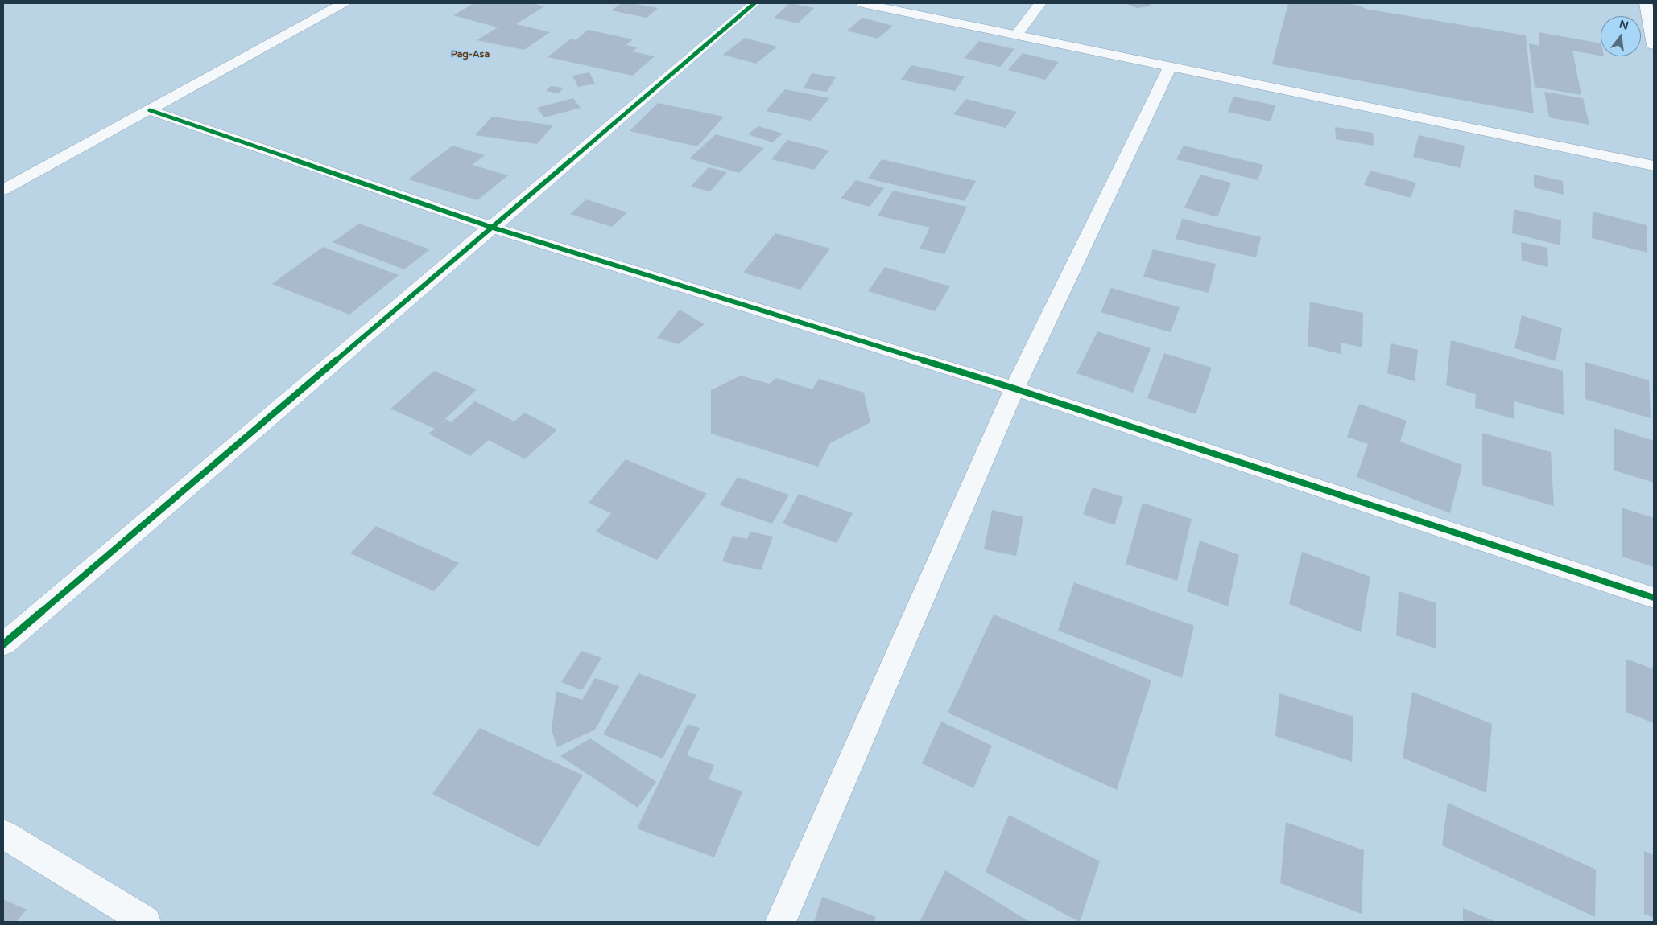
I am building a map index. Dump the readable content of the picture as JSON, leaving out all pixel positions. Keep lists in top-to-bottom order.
{
  "districts": ["Pag-Asa"],
  "north": "top"
}
